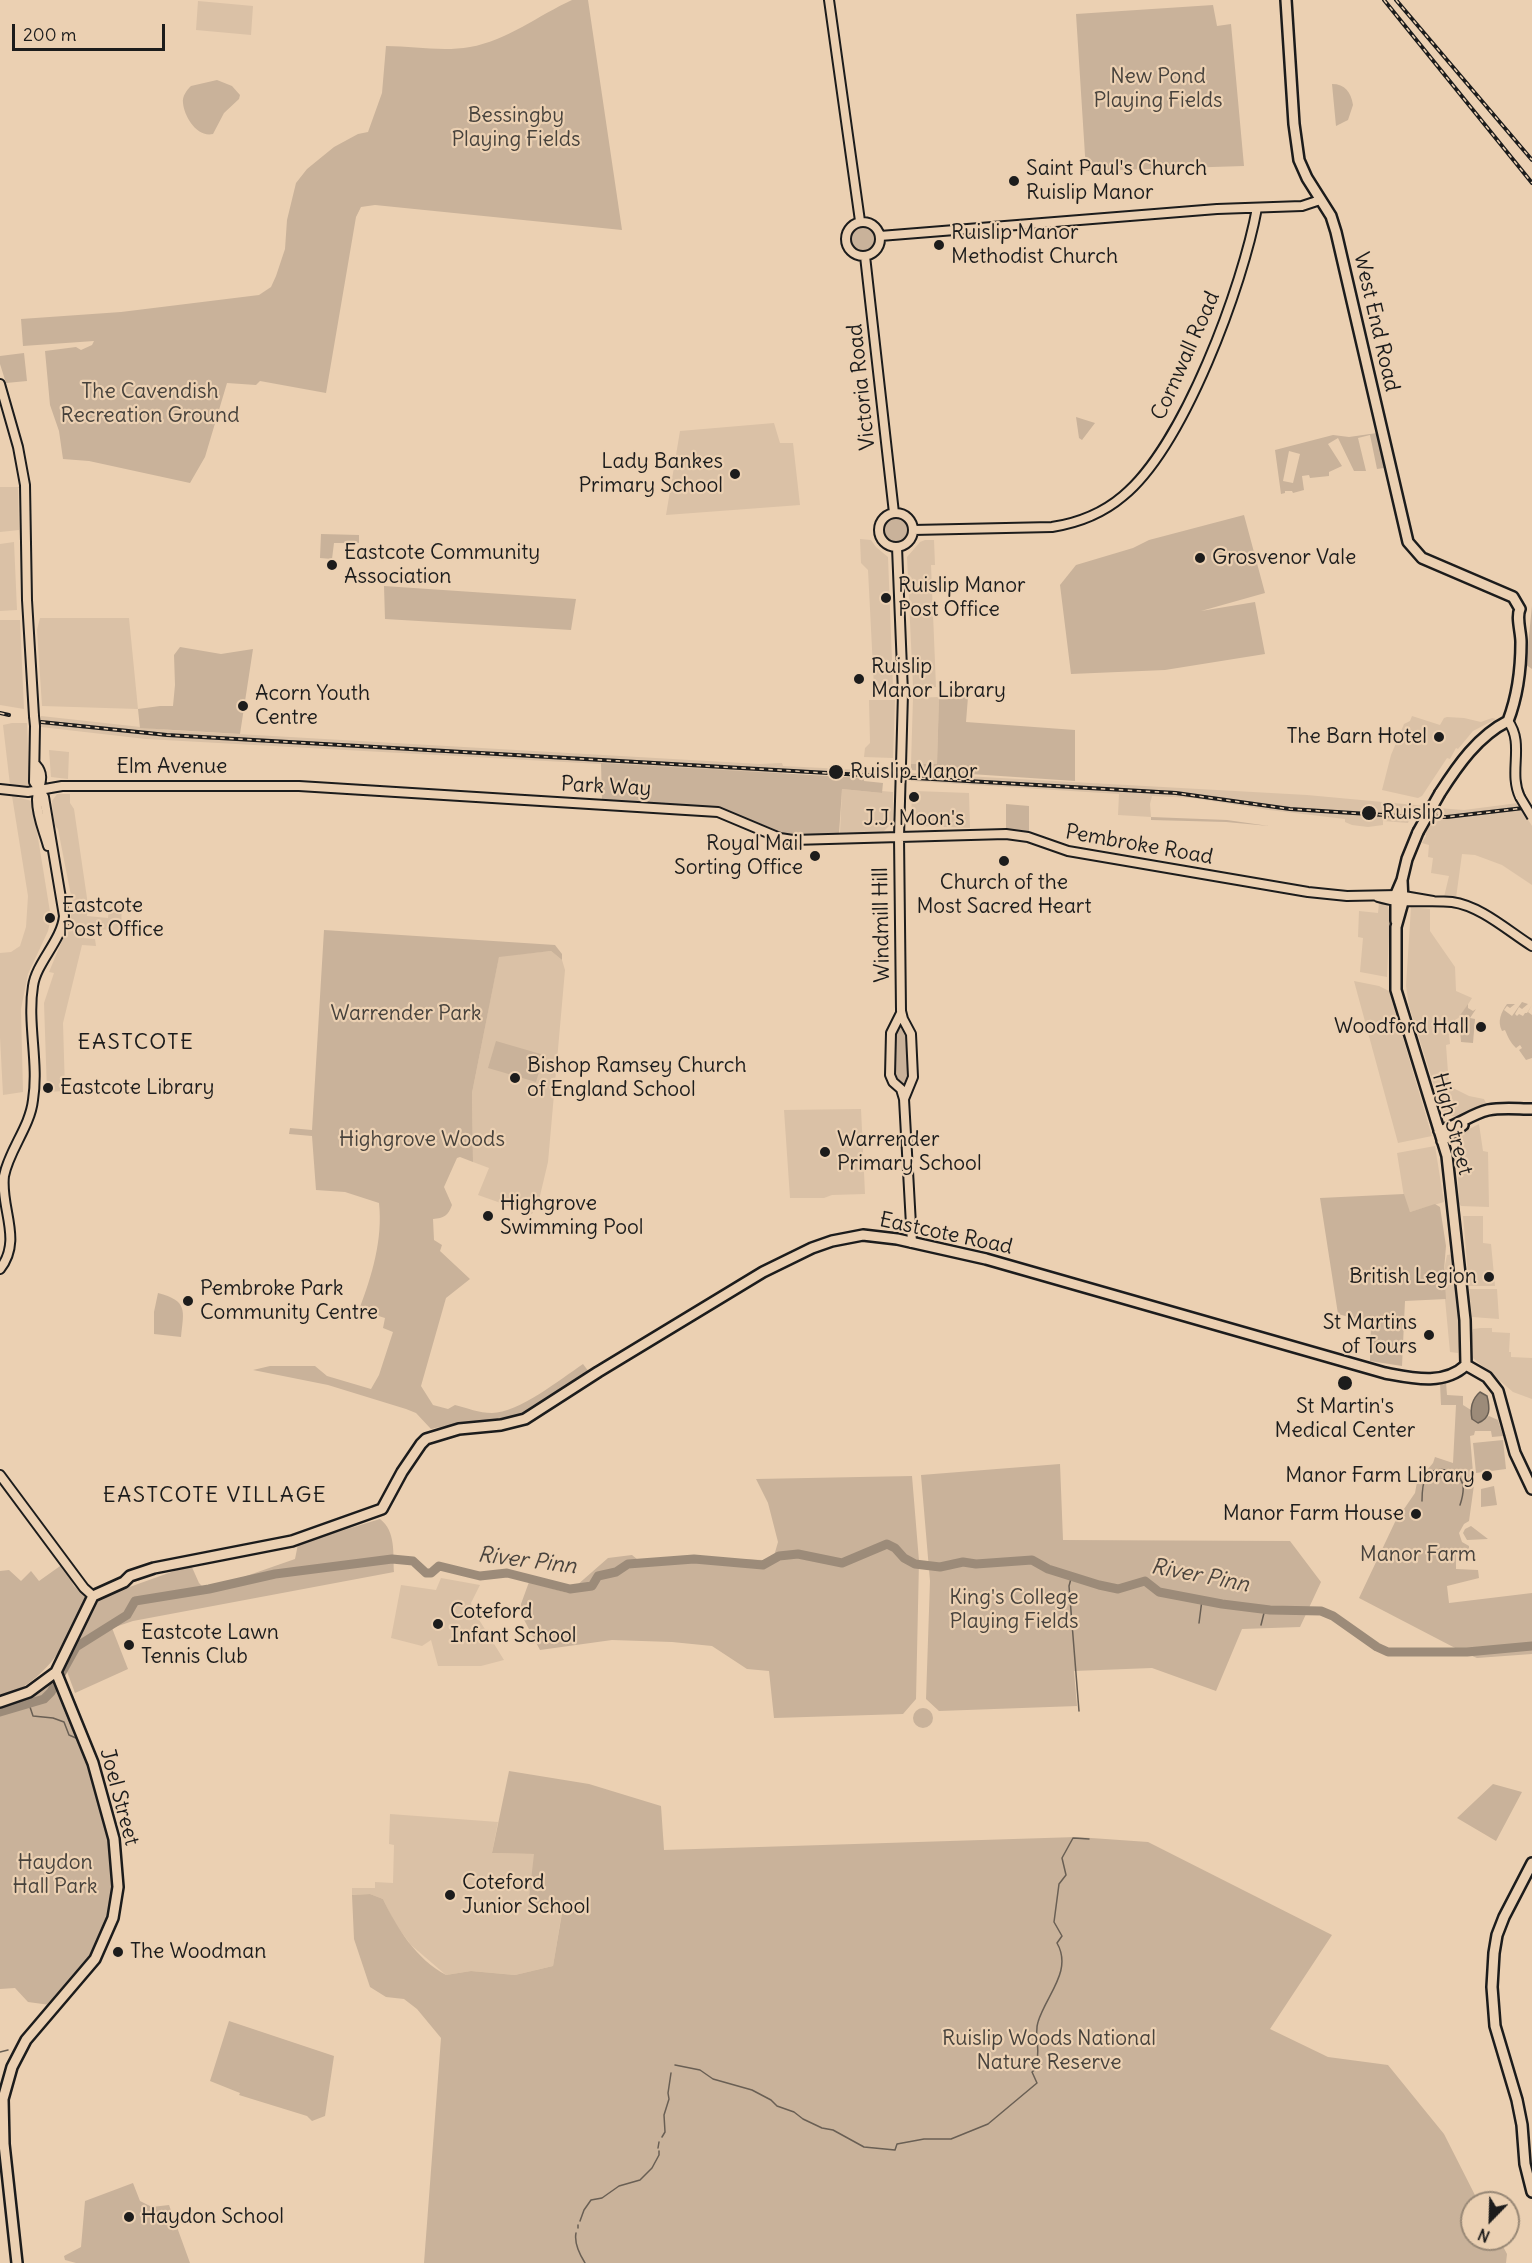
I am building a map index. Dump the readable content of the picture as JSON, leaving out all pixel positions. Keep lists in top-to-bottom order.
{
  "streets": {
    "main road": [
      "West End Road",
      "High Street",
      "Eastcote Road",
      "Joel Street"
    ],
    "street": [
      "Cornwall Road",
      "Victoria Road",
      "Elm Avenue",
      "Park Way",
      "Pembroke Road",
      "Windmill Hill"
    ]
  },
  "crossings": [
    ["Cornwall Road", "Victoria Road"],
    ["Elm Avenue", "Park Way"],
    ["Park Way", "Pembroke Road"],
    ["Park Way", "Windmill Hill"],
    ["Pembroke Road", "Windmill Hill"],
    ["Pembroke Road", "High Street"],
    ["Windmill Hill", "Eastcote Road"],
    ["High Street", "Eastcote Road"]
  ],
  "districts": ["EASTCOTE", "EASTCOTE VILLAGE"],
  "water": ["River Pinn"],
  "parks": [
    "New Pond Playing Fields",
    "Bessingby Playing Fields",
    "The Cavendish Recreation Ground",
    "Warrender Park",
    "Highgrove Woods",
    "Manor Farm",
    "King's College Playing Fields",
    "Haydon Hall Park",
    "Ruislip Woods National Nature Reserve"
  ],
  "places": [
    "Saint Paul's Church Ruislip Manor",
    "Ruislip Manor Methodist Church",
    "Lady Bankes Primary School",
    "Grosvenor Vale",
    "Eastcote Community Association",
    "Ruislip Manor Post Office",
    "Ruislip Manor Library",
    "Acorn Youth Centre",
    "The Barn Hotel",
    "Ruislip Manor",
    "J.J. Moon's",
    "Ruislip",
    "Royal Mail Sorting Office",
    "Church of the Most Sacred Heart",
    "Eastcote Post Office",
    "Woodford Hall",
    "Bishop Ramsey Church of England School",
    "Eastcote Library",
    "Warrender Primary School",
    "Highgrove Swimming Pool",
    "British Legion",
    "Pembroke Park Community Centre",
    "St Martins of Tours",
    "St Martin's Medical Center",
    "Manor Farm Library",
    "Manor Farm House",
    "Coteford Infant School",
    "Eastcote Lawn Tennis Club",
    "Coteford Junior School",
    "The Woodman",
    "Haydon School"
  ],
  "scale_bar": "200 m",
  "north": "bottom left"
}
